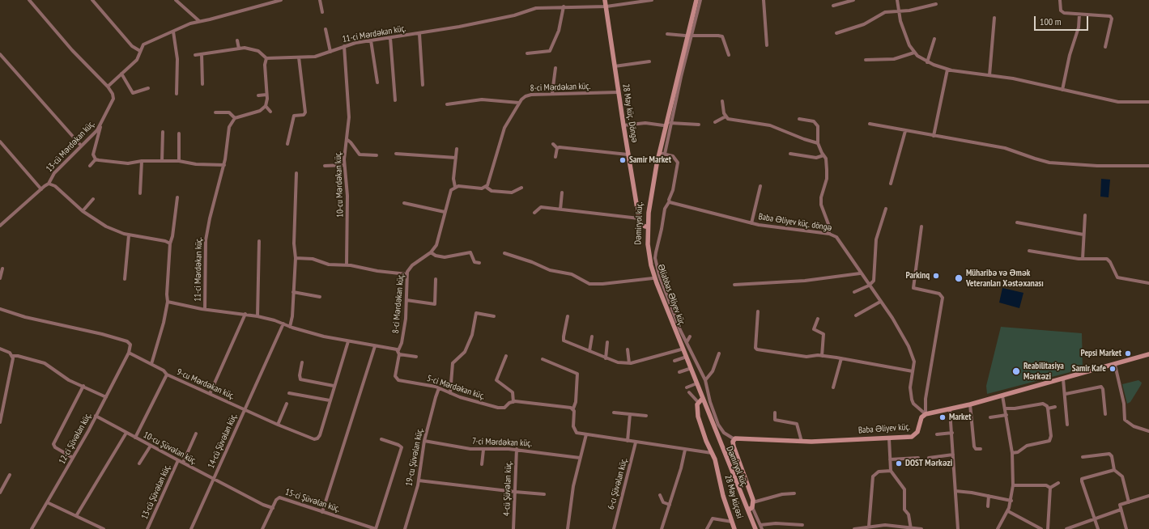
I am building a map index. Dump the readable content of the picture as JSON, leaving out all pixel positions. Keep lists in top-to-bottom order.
{
  "streets": {
    "main road": [
      "28 May küç. Döngə",
      "Dəmiryol küç.",
      "Əliabbas Əliyev küç.",
      "Baba Əliyev küç.",
      "28 May küçəsi"
    ],
    "street": [
      "11-ci Mərdəkan küç.",
      "8-ci Mərdəkan küç.",
      "13-cü Mərdəkan küç.",
      "10-cu Mərdəkan küç.",
      "Baba Əliyev küç. döngə",
      "9-cu Mərdəkan küç.",
      "5-ci Mərdəkan küç.",
      "12-ci Şüvəlan küç.",
      "14-cü Şüvəlan küç.",
      "7-ci Mərdəkan küç.",
      "10-cu Şüvəlan küç.",
      "19-cu Şüvəlan küç.",
      "6-cı Şüvəlan küç.",
      "4-cü Şüvəlan küç.",
      "13-cü Şüvəlan küç.",
      "15-ci Şüvəlan küç."
    ]
  },
  "crossings": [
    ["11-ci Mərdəkan küç.", "28 May küç. Döngə"],
    ["11-ci Mərdəkan küç.", "10-cu Mərdəkan küç."],
    ["8-ci Mərdəkan küç.", "28 May küç. Döngə"],
    ["8-ci Mərdəkan küç.", "5-ci Mərdəkan küç."],
    ["28 May küç. Döngə", "Dəmiryol küç."],
    ["Baba Əliyev küç. döngə", "Dəmiryol küç."],
    ["Baba Əliyev küç. döngə", "Baba Əliyev küç."],
    ["Dəmiryol küç.", "Əliabbas Əliyev küç."],
    ["Dəmiryol küç.", "Baba Əliyev küç."],
    ["Dəmiryol küç.", "28 May küçəsi"],
    ["Əliabbas Əliyev küç.", "28 May küçəsi"],
    ["9-cu Mərdəkan küç.", "12-ci Şüvəlan küç."],
    ["9-cu Mərdəkan küç.", "14-cü Şüvəlan küç."],
    ["5-ci Mərdəkan küç.", "19-cu Şüvəlan küç."],
    ["12-ci Şüvəlan küç.", "10-cu Şüvəlan küç."],
    ["14-cü Şüvəlan küç.", "10-cu Şüvəlan küç."],
    ["7-ci Mərdəkan küç.", "19-cu Şüvəlan küç."],
    ["7-ci Mərdəkan küç.", "4-cü Şüvəlan küç."],
    ["10-cu Şüvəlan küç.", "13-cü Şüvəlan küç."],
    ["10-cu Şüvəlan küç.", "15-ci Şüvəlan küç."]
  ],
  "places": [
    "Samir Market",
    "Parkinq",
    "Müharibə və Əmək Veteranları Xəstəxanası",
    "Pepsi Market",
    "Samir Kafe",
    "Reabilitasiya Mərkəzi",
    "Market",
    "DOST Mərkəzi"
  ],
  "scale_bar": "100 m"
}
